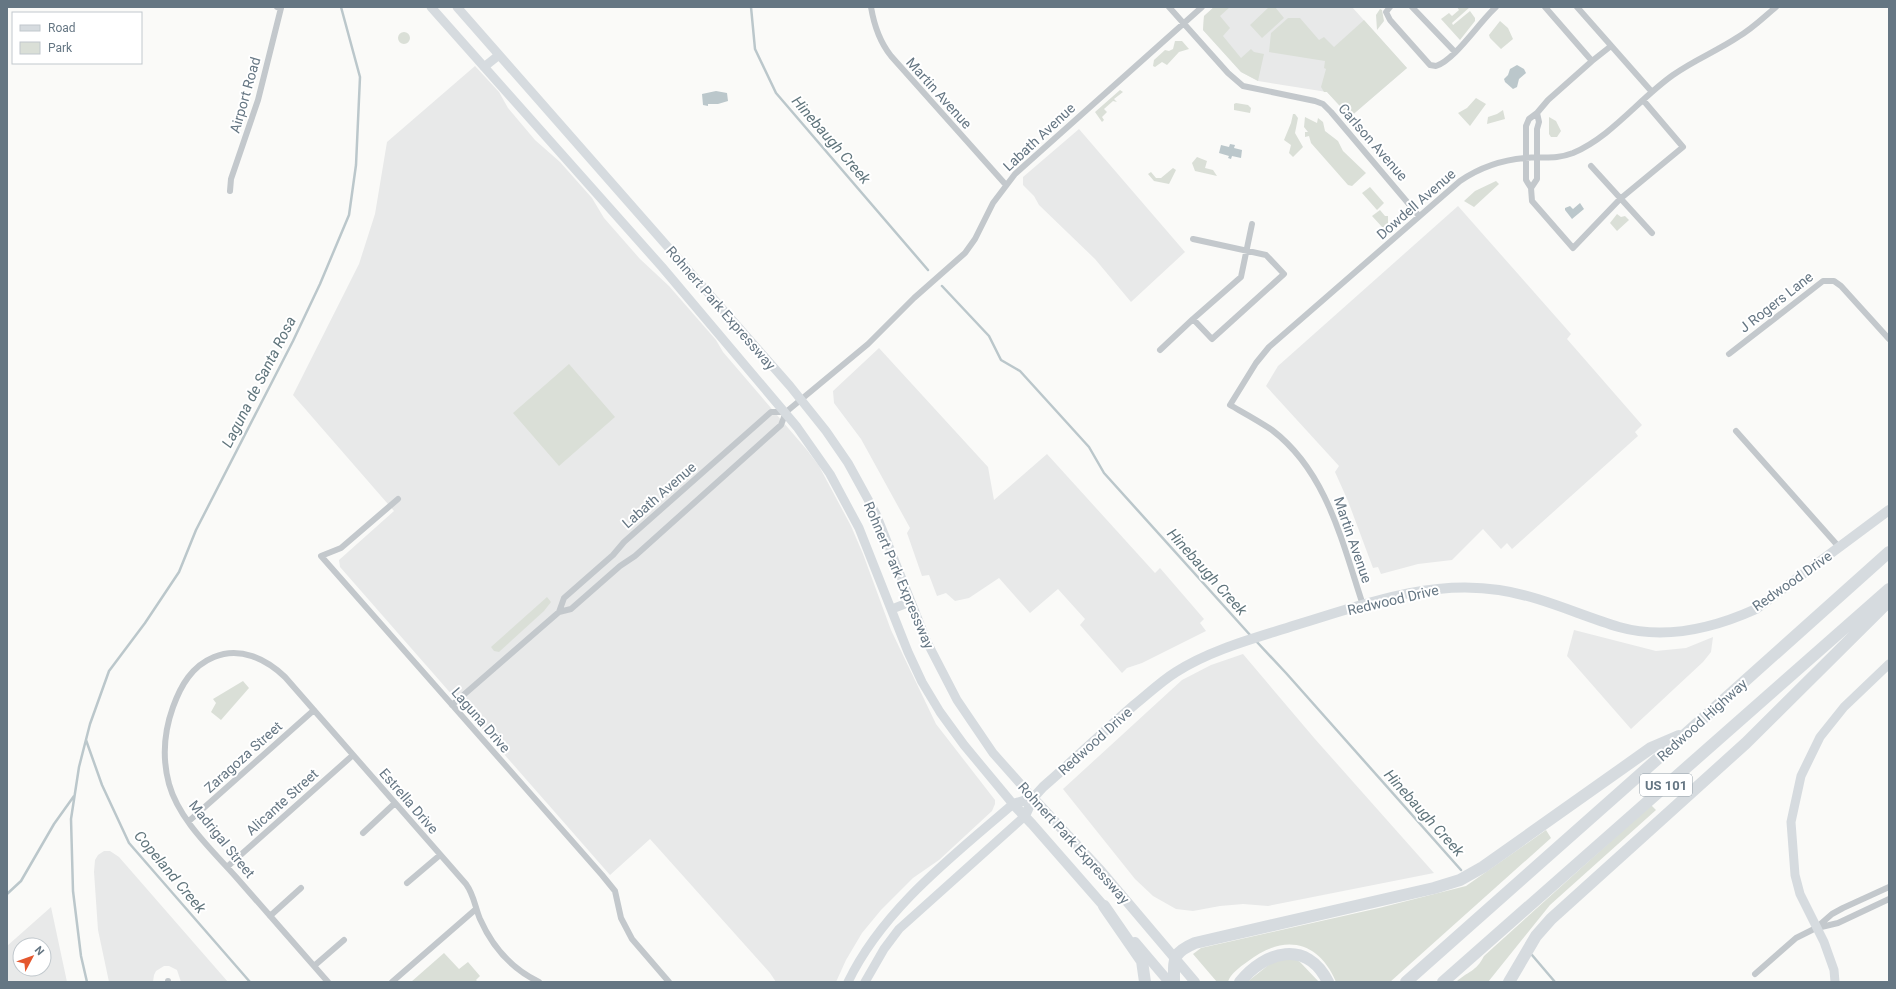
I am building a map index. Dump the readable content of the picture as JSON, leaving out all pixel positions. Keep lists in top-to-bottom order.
{
  "streets": {
    "highway": ["Redwood Highway", "US 101"],
    "main road": ["Rohnert Park Expressway", "Redwood Drive"],
    "street": [
      "Martin Avenue",
      "Airport Road",
      "Labath Avenue",
      "Carlson Avenue",
      "Dowdell Avenue",
      "J Rogers Lane",
      "Laguna Drive",
      "Zaragoza Street",
      "Estrella Drive",
      "Alicante Street",
      "Madrigal Street"
    ]
  },
  "crossings": [
    ["Martin Avenue", "Labath Avenue"],
    ["Martin Avenue", "Dowdell Avenue"],
    ["Martin Avenue", "Redwood Drive"],
    ["Labath Avenue", "Carlson Avenue"],
    ["Labath Avenue", "Rohnert Park Expressway"],
    ["Labath Avenue", "Laguna Drive"],
    ["Carlson Avenue", "Dowdell Avenue"],
    ["Rohnert Park Expressway", "Redwood Drive"],
    ["Zaragoza Street", "Estrella Drive"],
    ["Zaragoza Street", "Madrigal Street"],
    ["Estrella Drive", "Alicante Street"],
    ["Estrella Drive", "Madrigal Street"],
    ["Alicante Street", "Madrigal Street"]
  ],
  "water": ["Hinebaugh Creek", "Laguna de Santa Rosa", "Copeland Creek"],
  "legend": ["Road", "Park"],
  "north": "top right"
}
